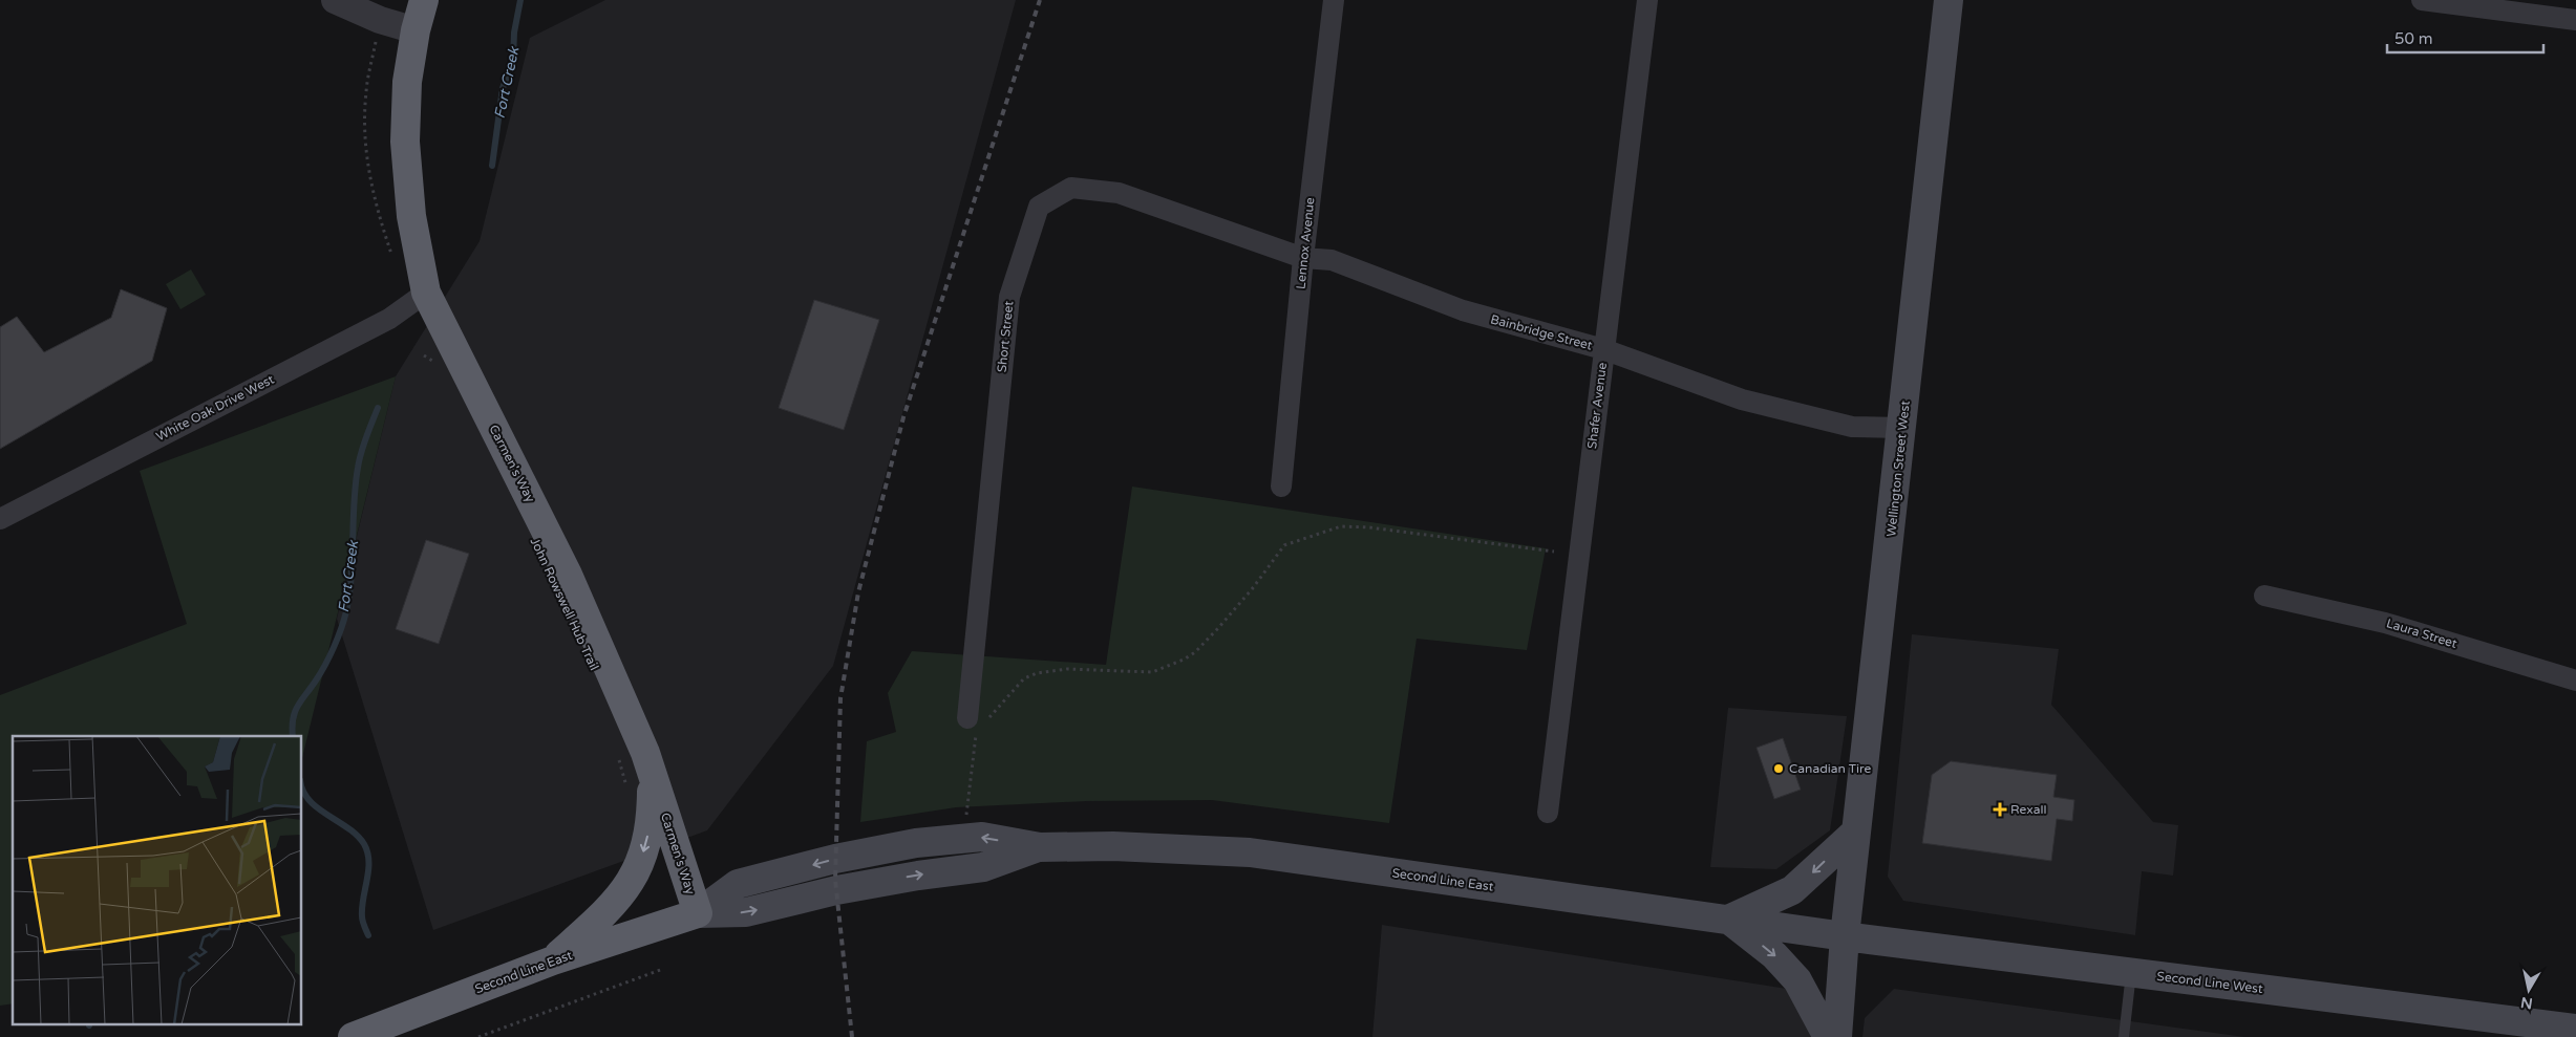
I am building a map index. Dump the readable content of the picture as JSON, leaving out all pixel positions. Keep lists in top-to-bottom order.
{
  "streets": {
    "highway": ["Carmen's Way", "Second Line East"],
    "main road": ["Wellington Street West", "Second Line West"],
    "street": [
      "Lennox Avenue",
      "Bainbridge Street",
      "Short Street",
      "Shafer Avenue",
      "White Oak Drive West",
      "Laura Street"
    ]
  },
  "crossings": [
    ["Lennox Avenue", "Bainbridge Street"],
    ["Lennox Avenue", "Short Street"],
    ["Bainbridge Street", "Short Street"],
    ["Bainbridge Street", "Shafer Avenue"],
    ["Bainbridge Street", "Wellington Street West"],
    ["White Oak Drive West", "Carmen's Way"],
    ["Carmen's Way", "Second Line East"],
    ["Wellington Street West", "Second Line East"],
    ["Wellington Street West", "Second Line West"],
    ["Second Line East", "Second Line West"]
  ],
  "water": ["Fort Creek"],
  "places": {
    "other": ["Canadian Tire"],
    "health": ["Rexall"]
  },
  "scale_bar": "50 m",
  "north": "bottom"
}
